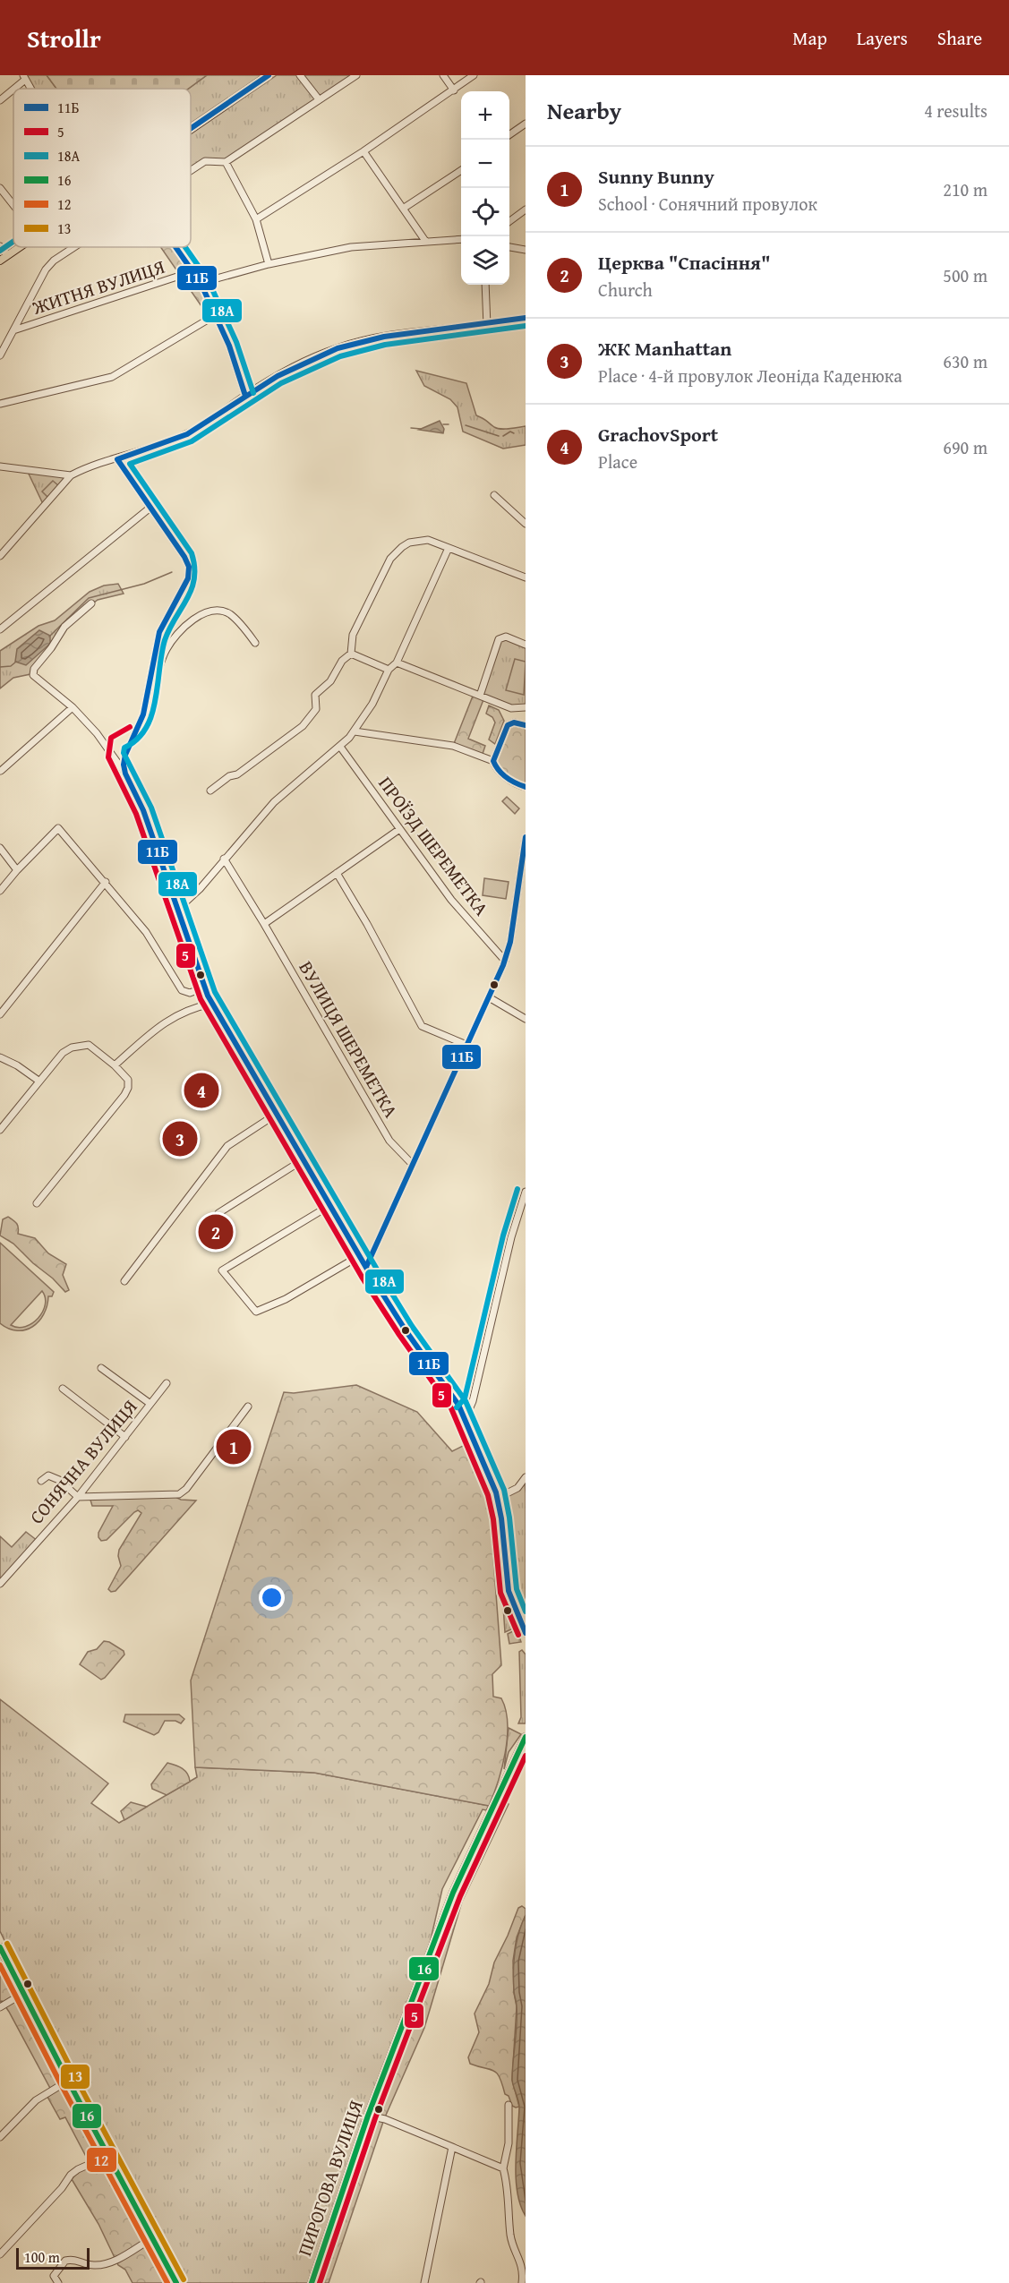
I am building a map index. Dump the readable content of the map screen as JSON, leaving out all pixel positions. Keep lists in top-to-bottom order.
{
  "streets": {
    "main road": ["ПИРОГОВА ВУЛИЦЯ"],
    "street": [
      "ЖИТНЯ ВУЛИЦЯ",
      "ПРОЇЗД ШЕРЕМЕТКА",
      "ВУЛИЦЯ ШЕРЕМЕТКА",
      "СОНЯЧНА ВУЛИЦЯ"
    ]
  },
  "lines": [
    "transit line 11Б",
    "transit line 18А",
    "transit line 5",
    "transit line 16",
    "transit line 13",
    "transit line 12"
  ],
  "legend": [
    "11Б",
    "5",
    "18А",
    "16",
    "12",
    "13"
  ],
  "scale_bar": "100 m",
  "page": {
    "header": "Strollr",
    "nav": ["Map", "Layers", "Share"],
    "heading": ["Nearby", "4 results"],
    "map_buttons": ["+", "−"],
    "list": [
      {
        "mark": "1",
        "name": "Sunny Bunny",
        "note": "School · Сонячний провулок",
        "value": "210 m"
      },
      {
        "mark": "2",
        "name": "Церква \"Спасіння\"",
        "note": "Church",
        "value": "500 m"
      },
      {
        "mark": "3",
        "name": "ЖК Manhattan",
        "note": "Place · 4-й провулок Леоніда Каденюка",
        "value": "630 m"
      },
      {
        "mark": "4",
        "name": "GrachovSport",
        "note": "Place",
        "value": "690 m"
      }
    ],
    "pins": [
      "4",
      "3",
      "2",
      "1"
    ],
    "scale": "100 m"
  }
}
